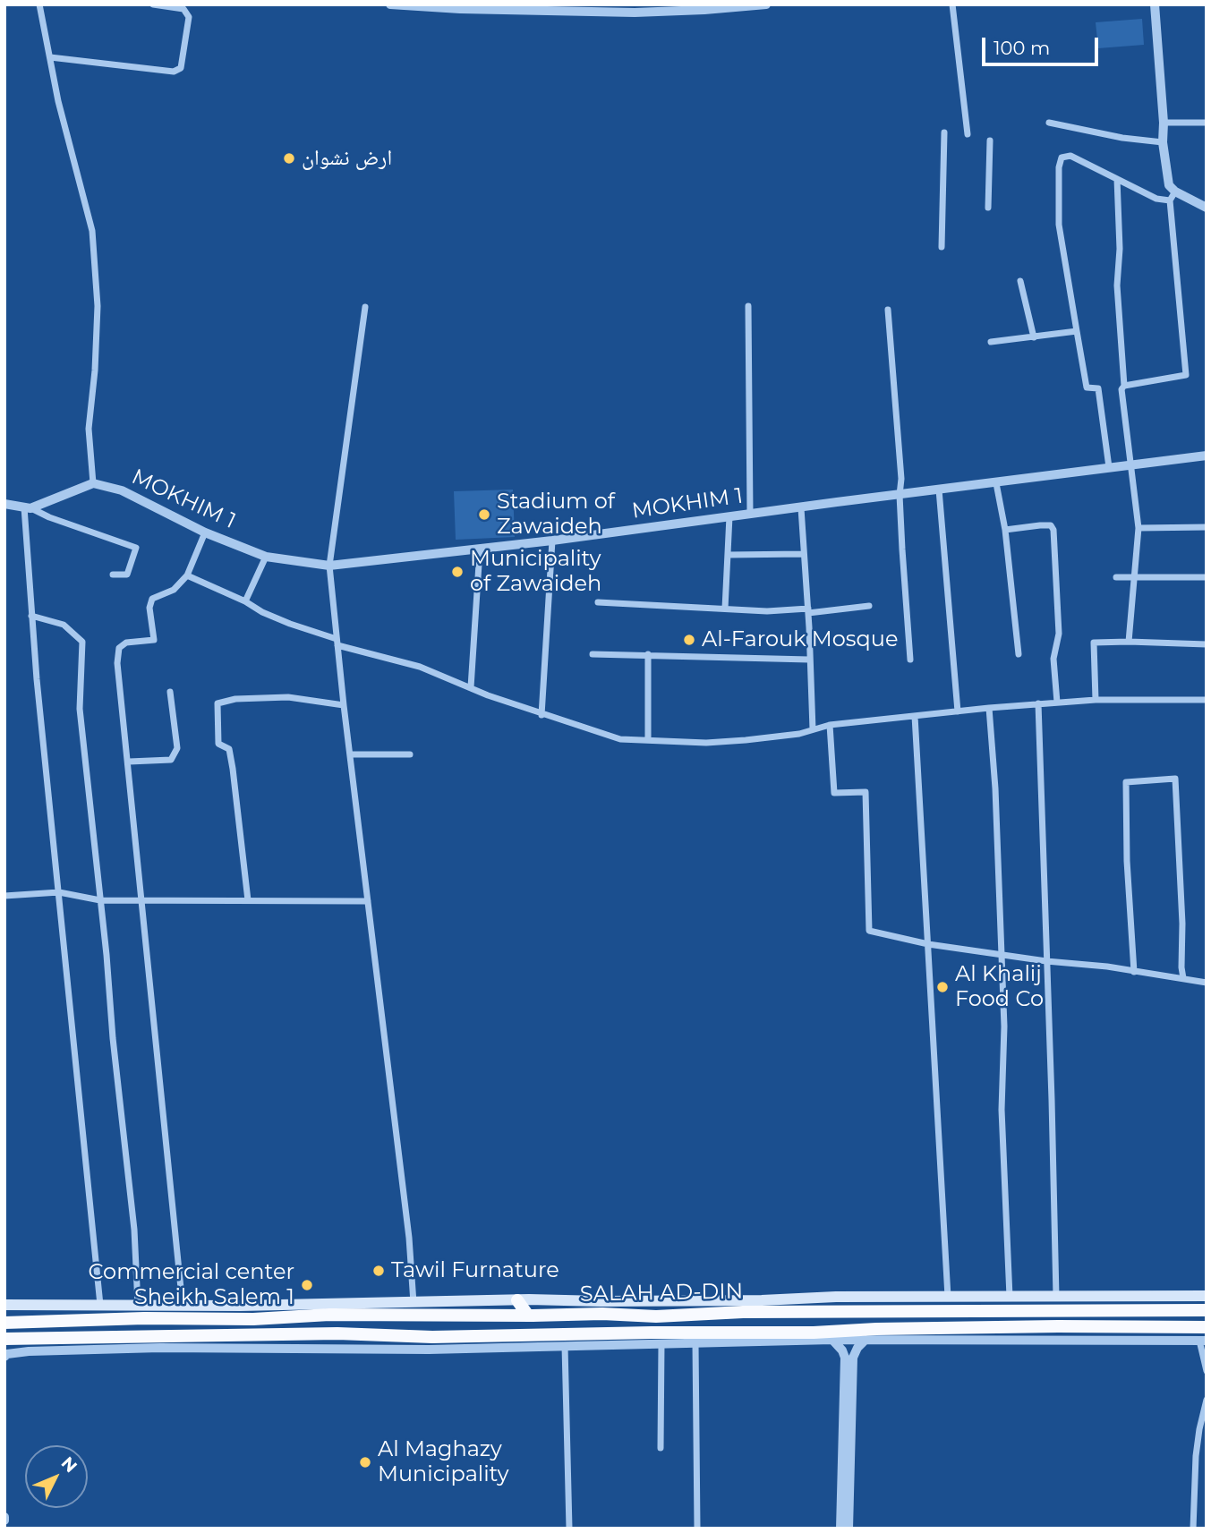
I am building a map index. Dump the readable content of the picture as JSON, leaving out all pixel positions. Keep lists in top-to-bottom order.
{
  "streets": {
    "highway": ["SALAH AD-DIN"],
    "street": ["MOKHIM 1"]
  },
  "places": [
    "ارض نشوان",
    "Stadium of Zawaideh",
    "Municipality of Zawaideh",
    "Al-Farouk Mosque",
    "Al Khalij Food Co",
    "Tawil Furnature",
    "Commercial center Sheikh Salem 1",
    "Al Maghazy Municipality"
  ],
  "scale_bar": "100 m",
  "north": "top right"
}
